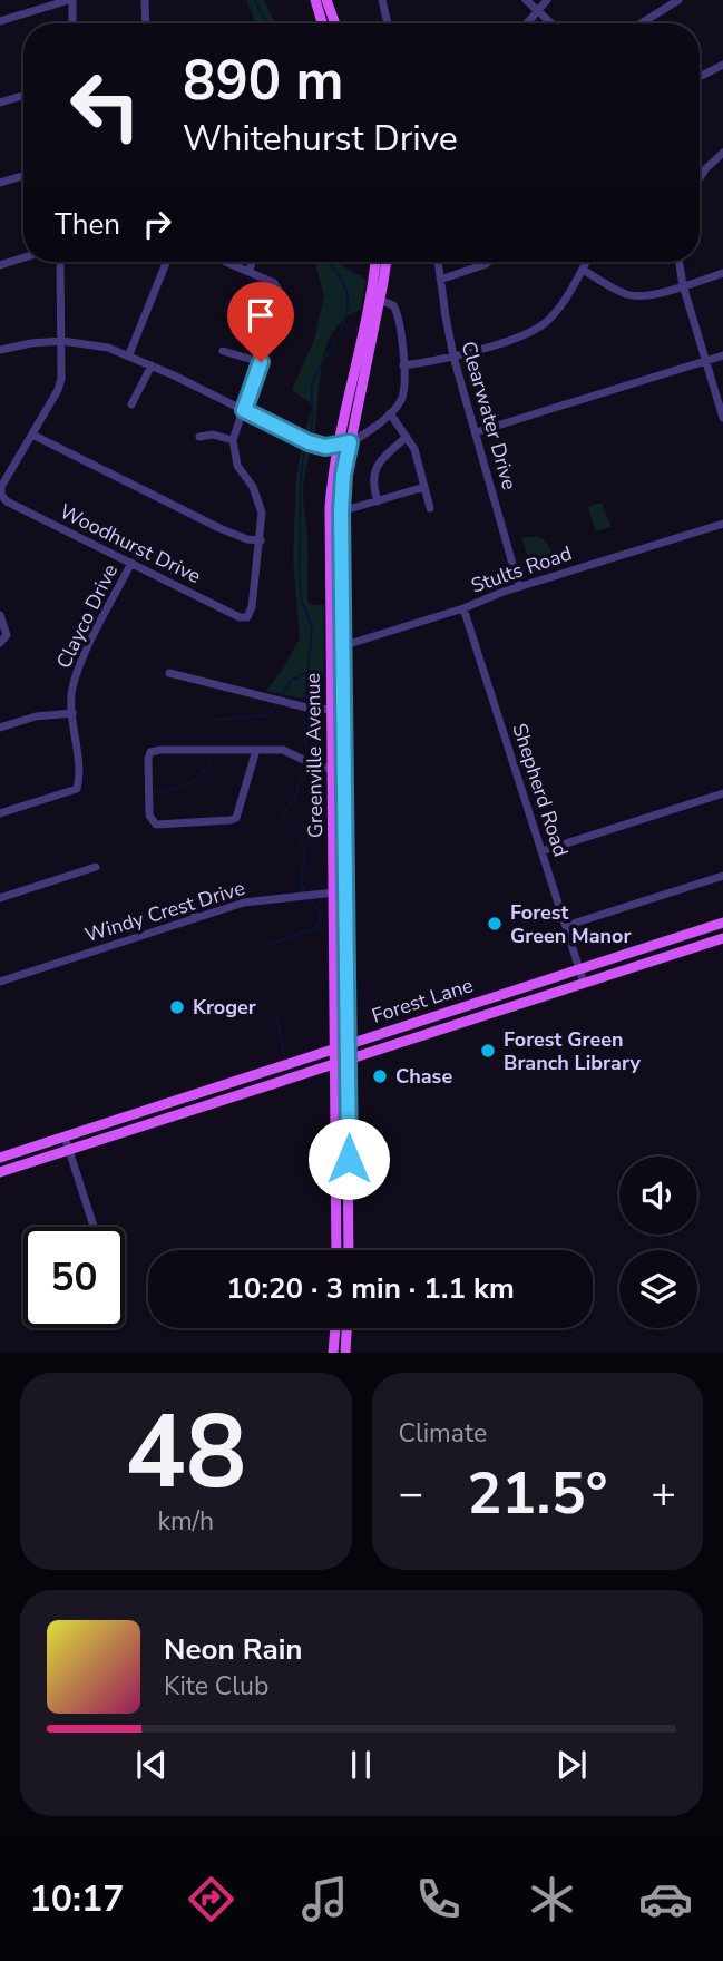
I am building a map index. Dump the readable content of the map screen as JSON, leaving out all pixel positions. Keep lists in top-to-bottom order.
{
  "streets": {
    "main road": ["Greenville Avenue", "Forest Lane"],
    "street": [
      "Clearwater Drive",
      "Woodhurst Drive",
      "Stults Road",
      "Clayco Drive",
      "Shepherd Road",
      "Windy Crest Drive"
    ]
  },
  "crossings": [
    ["Clearwater Drive", "Stults Road"],
    ["Woodhurst Drive", "Clayco Drive"],
    ["Stults Road", "Greenville Avenue"],
    ["Stults Road", "Shepherd Road"],
    ["Greenville Avenue", "Windy Crest Drive"],
    ["Greenville Avenue", "Forest Lane"],
    ["Shepherd Road", "Forest Lane"]
  ],
  "places": [
    "Forest Green Manor",
    "Kroger",
    "Forest Green Branch Library",
    "Chase"
  ],
  "page": {
    "turn": ["890 m", "Whitehurst Drive"],
    "then": "Then",
    "limit": "50",
    "trip": "10:20 · 3 min · 1.1 km",
    "tile": [
      ["48", "km/h"],
      "Climate"
    ],
    "heat": ["−", "21.5°", "+"],
    "song": ["Neon Rain", "Kite Club"],
    "tabs": "10:17"
  }
}
